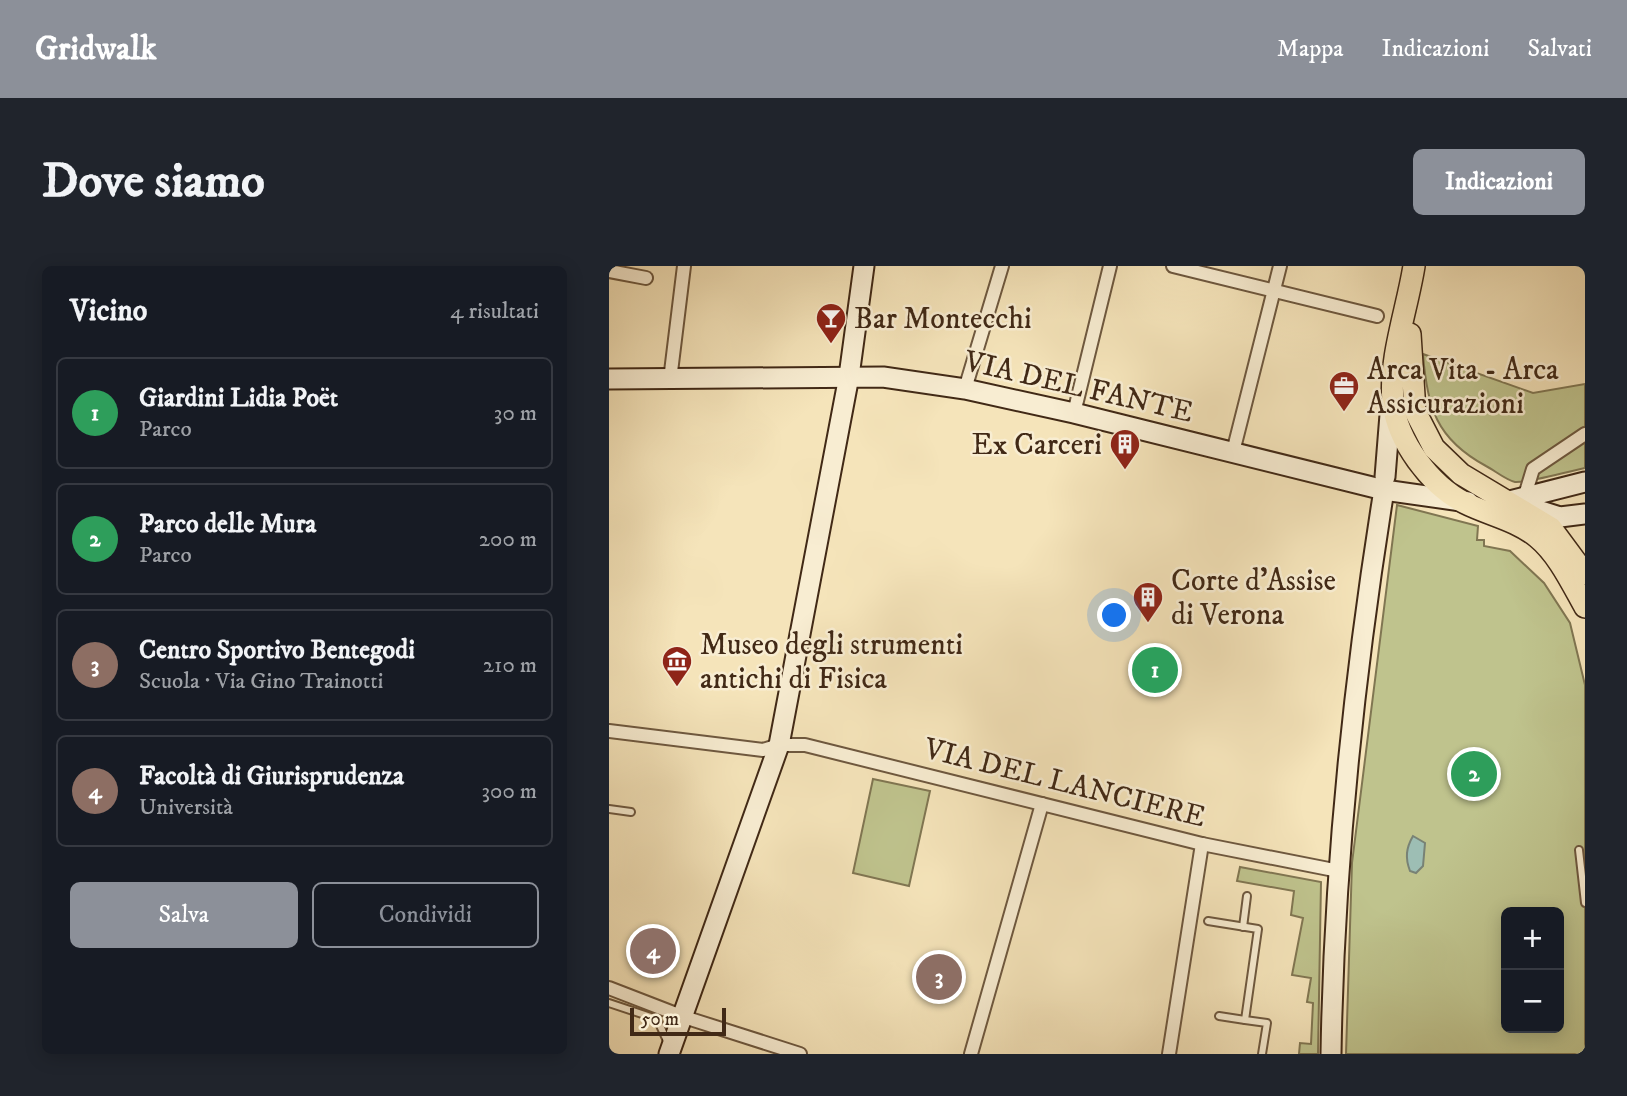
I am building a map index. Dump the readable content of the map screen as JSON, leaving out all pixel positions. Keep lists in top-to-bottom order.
{
  "streets": {
    "street": ["VIA DEL FANTE", "VIA DEL LANCIERE"]
  },
  "places": {
    "bar": ["Bar Montecchi"],
    "office": ["Arca Vita - Arca Assicurazioni"],
    "building": ["Ex Carceri", "Corte d’Assise di Verona"],
    "museum": ["Museo degli strumenti antichi di Fisica"]
  },
  "scale_bar": "50 m",
  "page": {
    "header": "Gridwalk",
    "nav": ["Mappa", "Indicazioni", "Salvati"],
    "buttons": [
      "Indicazioni",
      ["Salva", "Condividi"]
    ],
    "title": "Dove siamo",
    "heading": ["Vicino", "4 risultati"],
    "list": [
      {
        "mark": "1",
        "name": "Giardini Lidia Poët",
        "note": "Parco",
        "value": "30 m"
      },
      {
        "mark": "2",
        "name": "Parco delle Mura",
        "note": "Parco",
        "value": "200 m"
      },
      {
        "mark": "3",
        "name": "Centro Sportivo Bentegodi",
        "note": "Scuola · Via Gino Trainotti",
        "value": "210 m"
      },
      {
        "mark": "4",
        "name": "Facoltà di Giurisprudenza",
        "note": "Università",
        "value": "300 m"
      }
    ],
    "pins": [
      "1",
      "2",
      "4",
      "3"
    ],
    "map_buttons": ["+", "−"],
    "scale": "50 m"
  }
}
